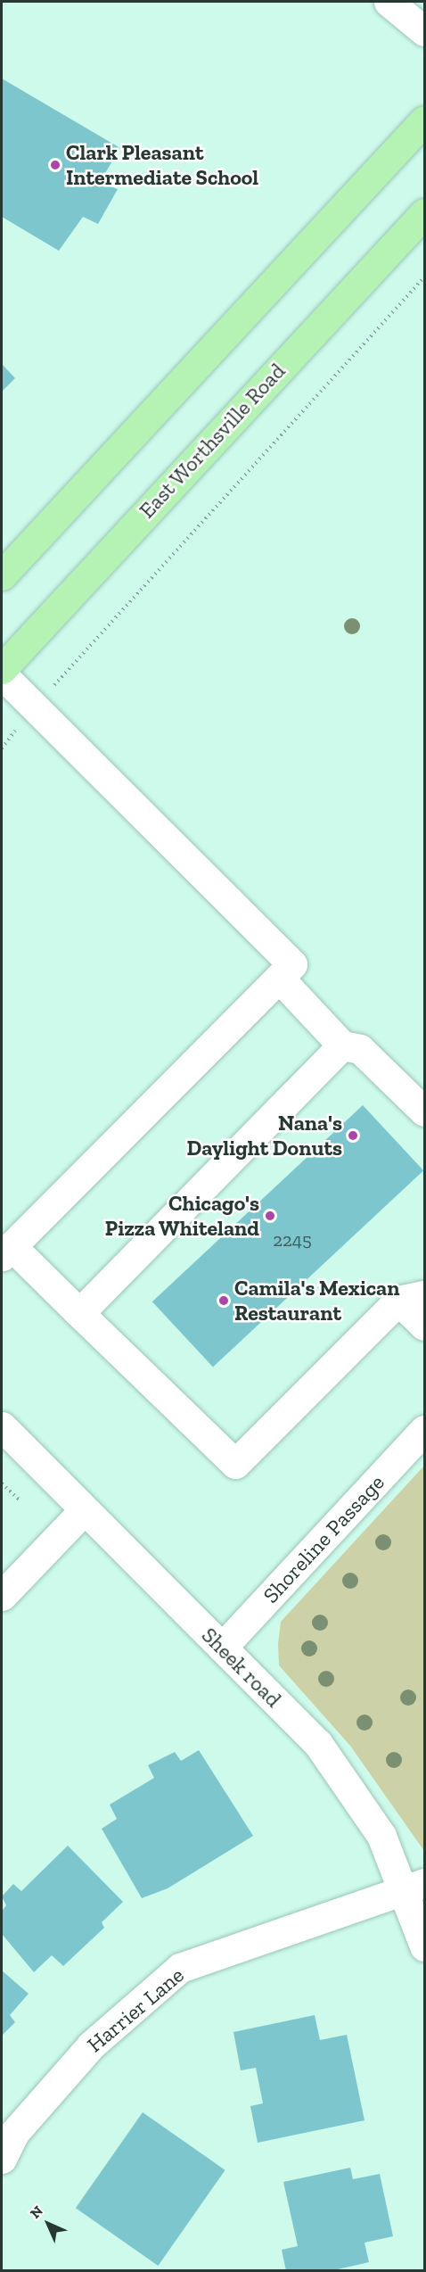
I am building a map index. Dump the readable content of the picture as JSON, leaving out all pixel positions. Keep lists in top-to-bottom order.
{
  "streets": {
    "main road": ["East Worthsville Road"],
    "street": ["Shoreline Passage", "Sheek road", "Harrier Lane"]
  },
  "crossings": [
    ["Shoreline Passage", "Sheek road"],
    ["Sheek road", "Harrier Lane"]
  ],
  "places": [
    "Clark Pleasant Intermediate School",
    "Nana's Daylight Donuts",
    "Chicago's Pizza Whiteland",
    "Camila's Mexican Restaurant"
  ],
  "house_numbers": ["2245"],
  "north": "top left"
}
